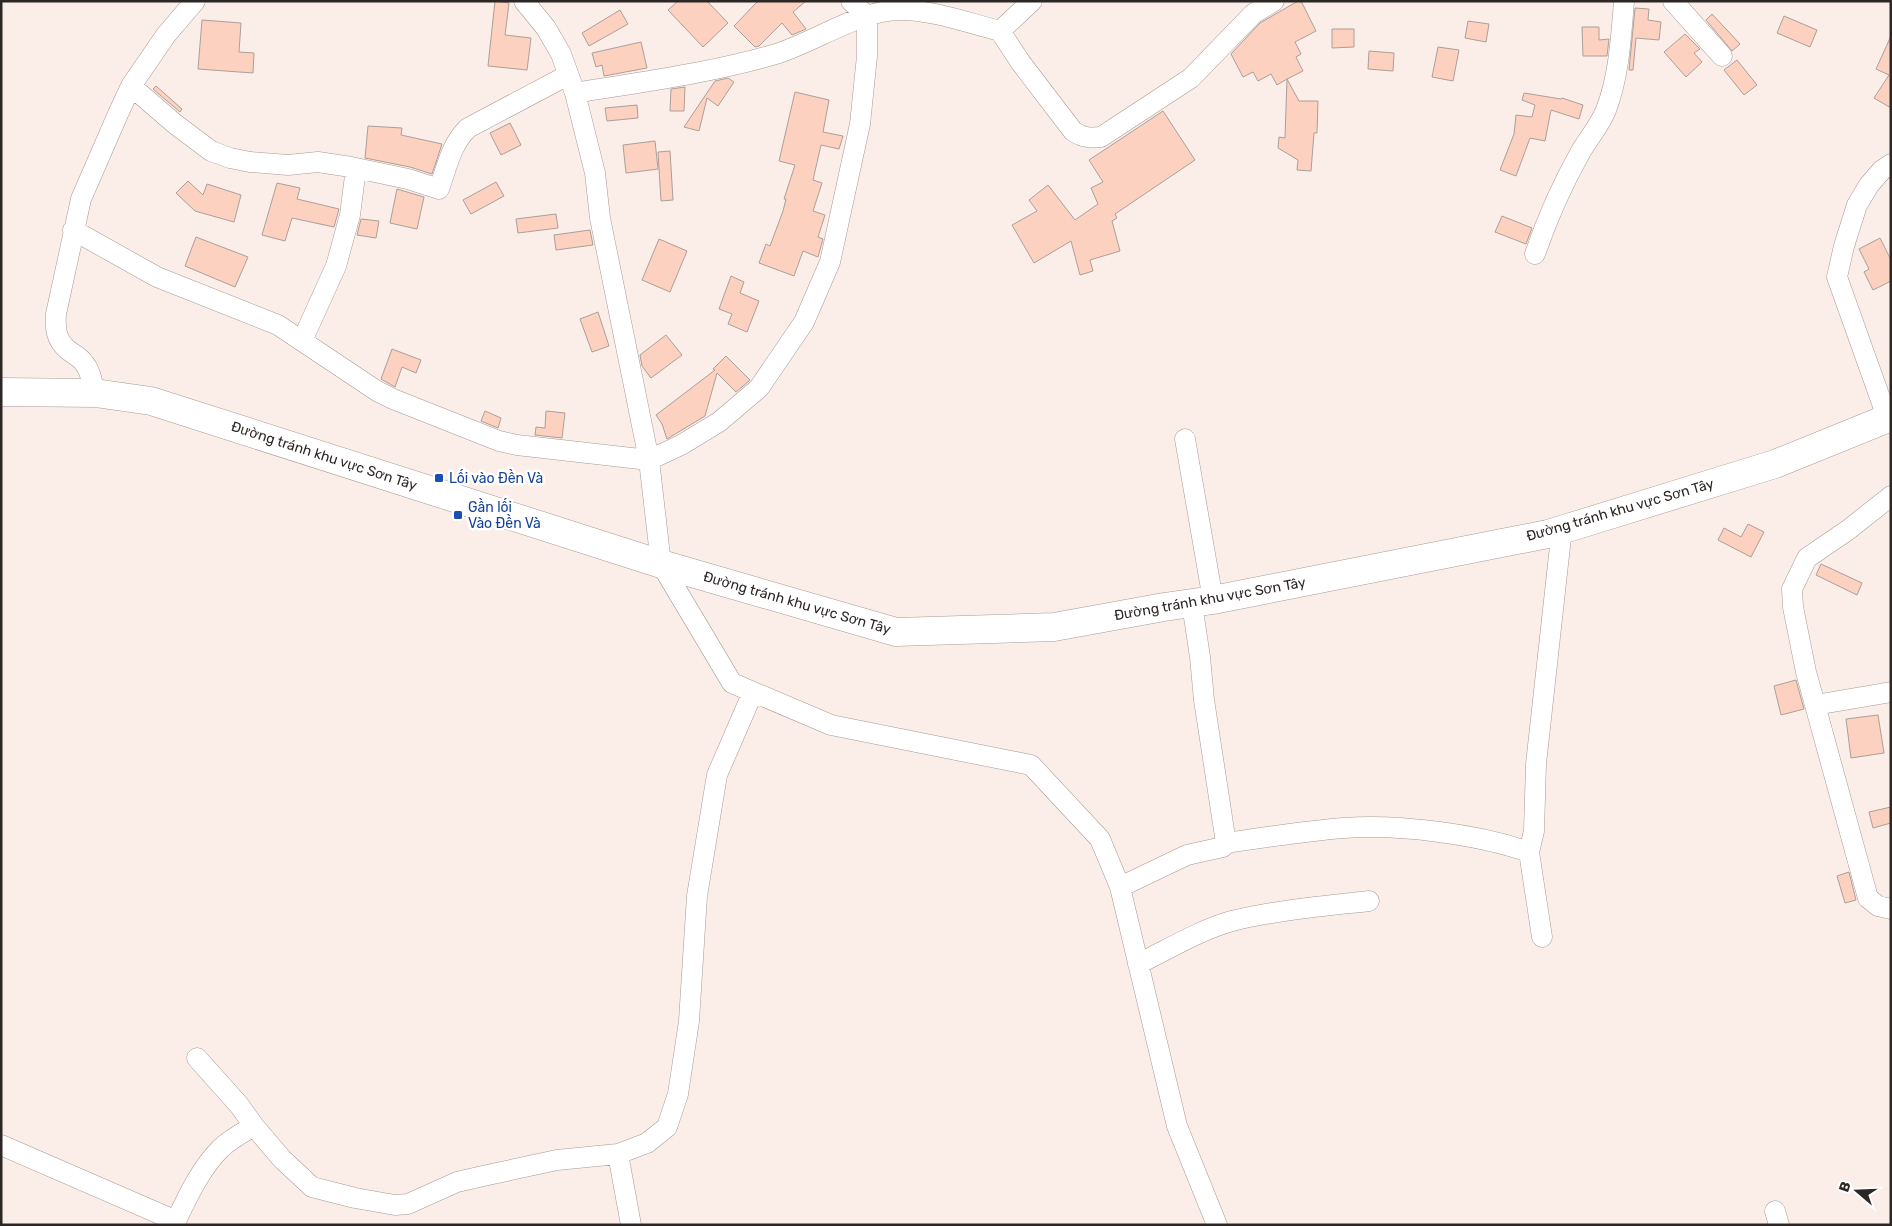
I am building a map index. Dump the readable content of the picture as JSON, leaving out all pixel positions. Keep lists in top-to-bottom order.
{
  "streets": {
    "highway": ["Đường tránh khu vực Sơn Tây"]
  },
  "places": {
    "transit": ["Lối vào Đền Và", "Gần lối Vào Đền Và"]
  },
  "north": "left"
}
